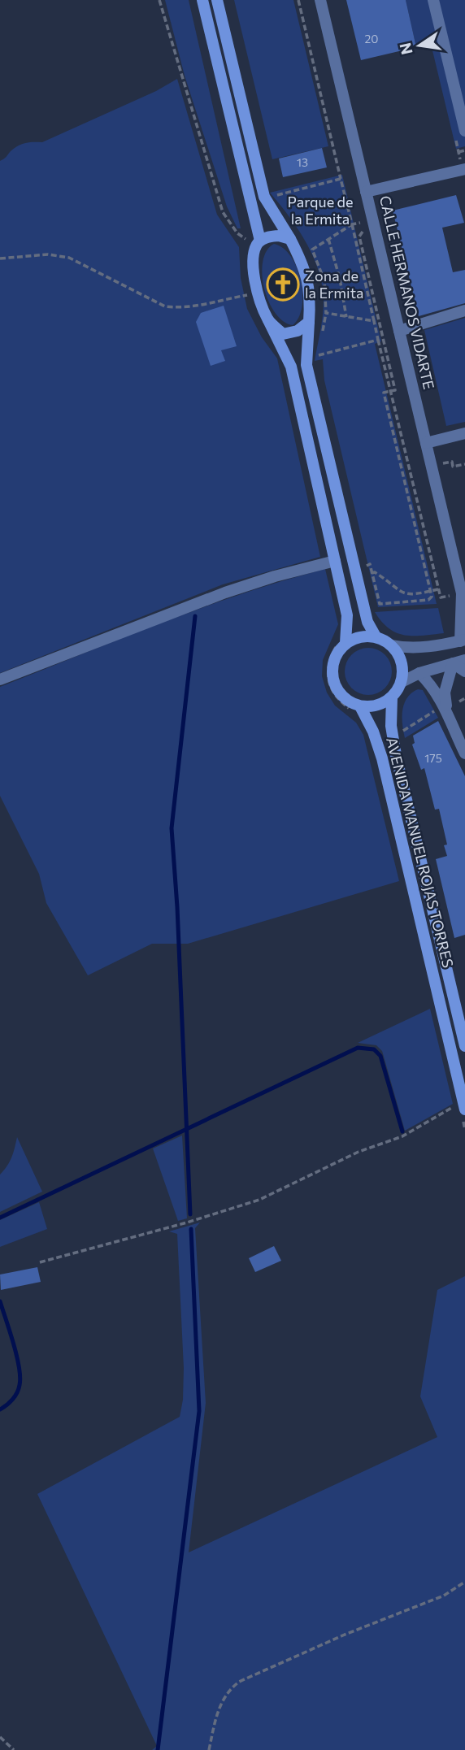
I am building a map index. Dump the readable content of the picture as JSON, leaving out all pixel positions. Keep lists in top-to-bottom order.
{
  "streets": {
    "main road": ["AVENIDA MANUEL ROJAS TORRES"],
    "street": ["CALLE HERMANOS VIDARTE"]
  },
  "parks": ["Parque de la Ermita"],
  "places": {
    "church": ["Zona de la Ermita"]
  },
  "house_numbers": ["20", "13", "175"],
  "north": "left"
}
